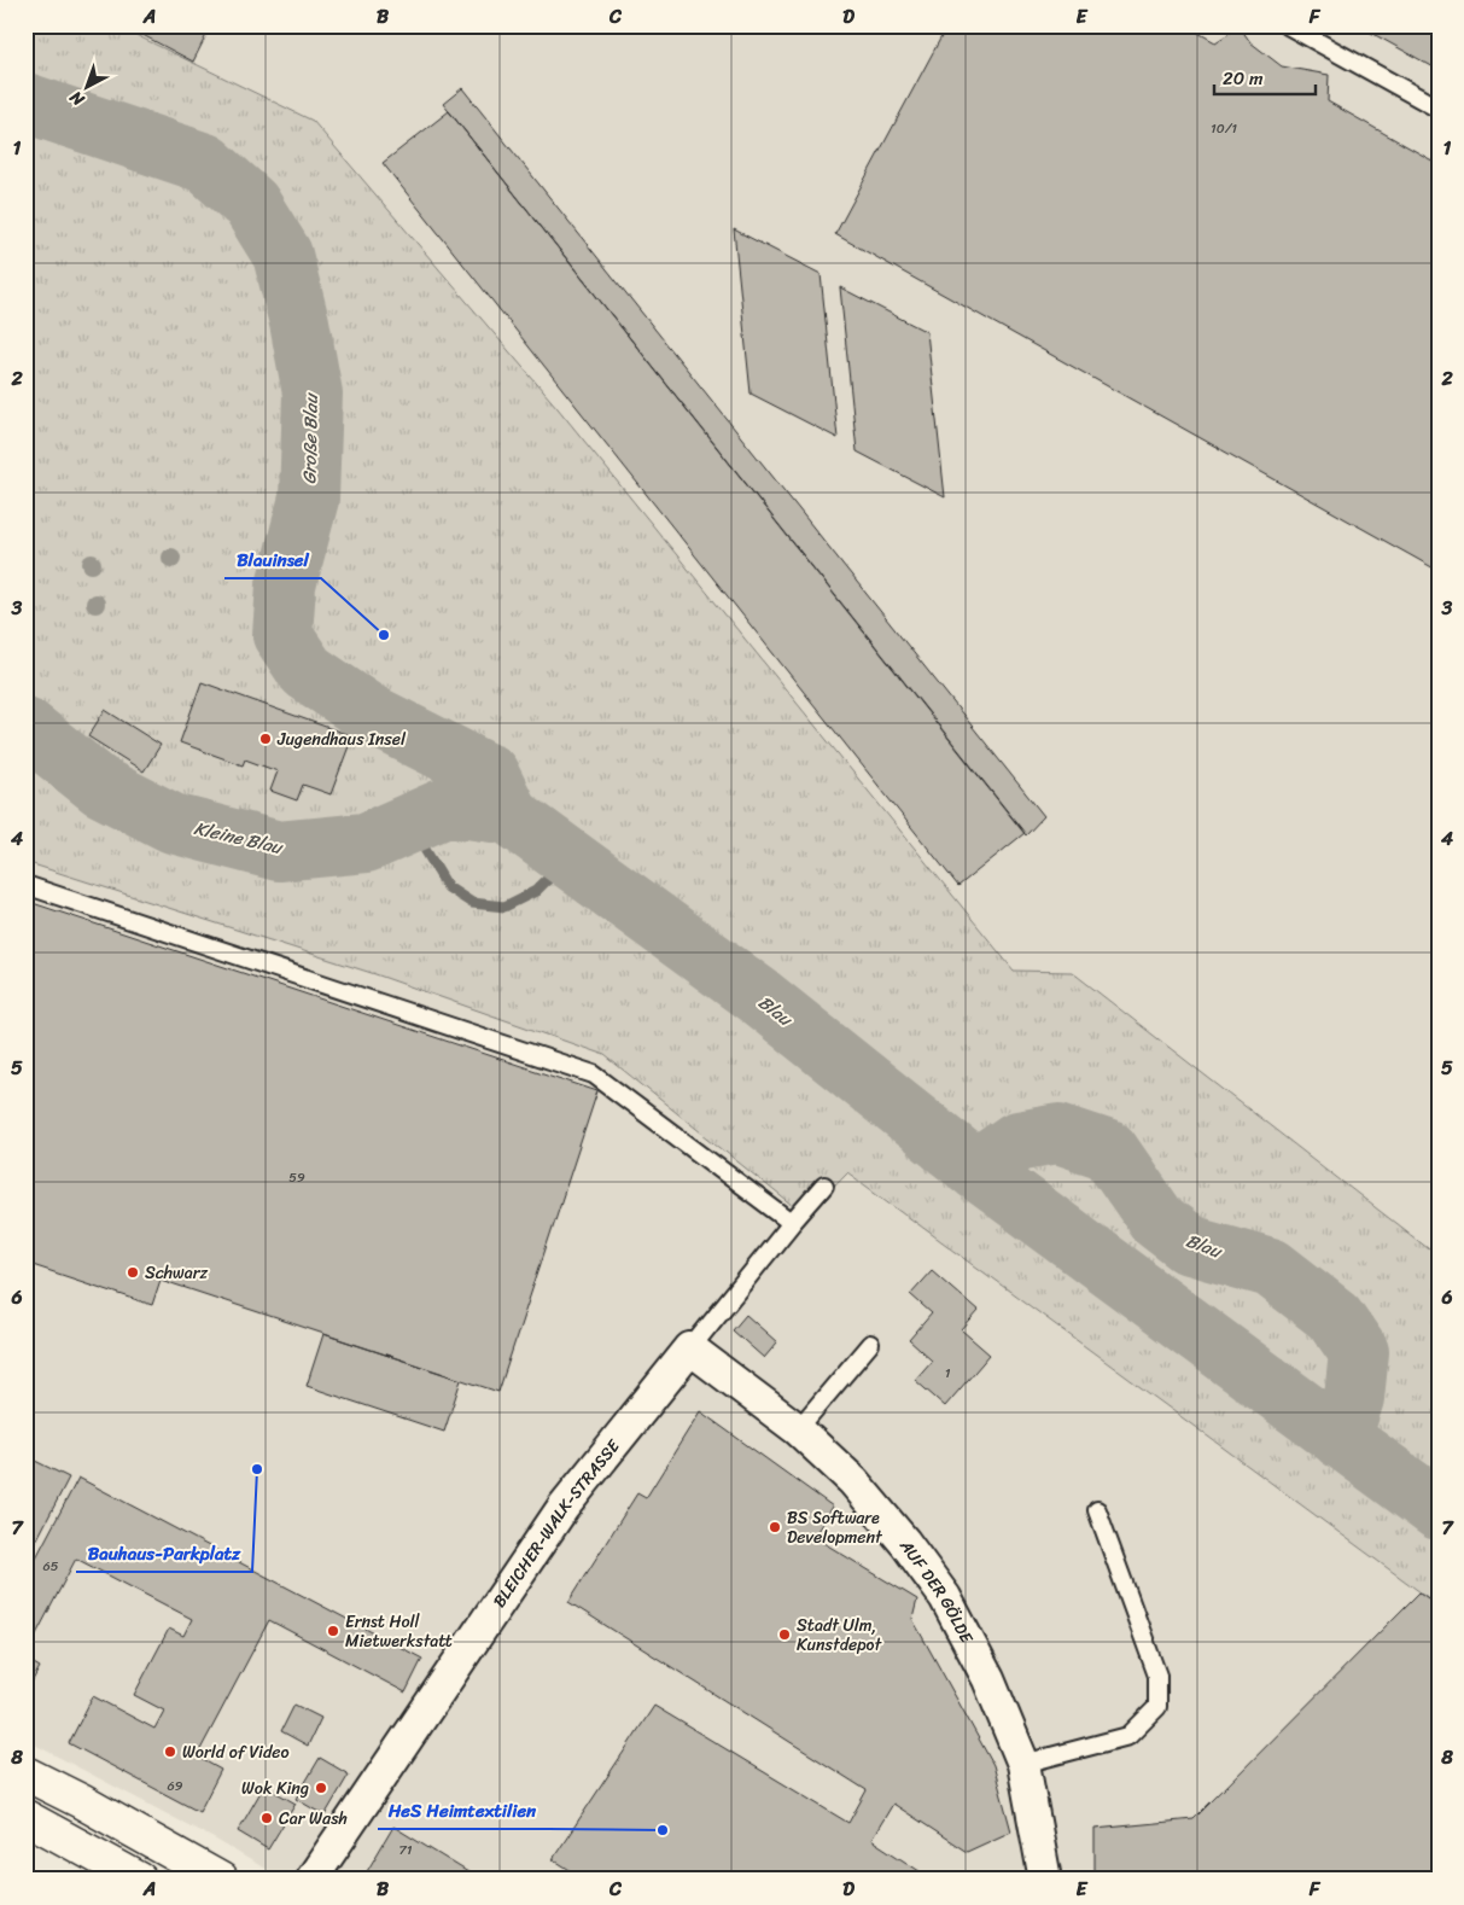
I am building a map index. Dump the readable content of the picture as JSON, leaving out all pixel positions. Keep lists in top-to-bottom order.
{
  "streets": {
    "street": ["BLEICHER-WALK-STRASSE", "AUF DER GÖLDE"]
  },
  "crossings": [
    ["BLEICHER-WALK-STRASSE", "AUF DER GÖLDE"]
  ],
  "water": ["Große Blau", "Kleine Blau", "Blau"],
  "places": [
    "Blauinsel",
    "Jugendhaus Insel",
    "Schwarz",
    "Bauhaus-Parkplatz",
    "BS Software Development",
    "Ernst Holl Mietwerkstatt",
    "Stadt Ulm, Kunstdepot",
    "World of Video",
    "Wok King",
    "Car Wash",
    "HeS Heimtextilien"
  ],
  "house_numbers": [
    "10/1",
    "59",
    "1",
    "65",
    "69",
    "71"
  ],
  "scale_bar": "20 m",
  "north": "bottom left",
  "grid": {
    "columns": [
      "A",
      "B",
      "C",
      "D",
      "E",
      "F"
    ],
    "rows": [
      "1",
      "2",
      "3",
      "4",
      "5",
      "6",
      "7",
      "8"
    ]
  }
}
